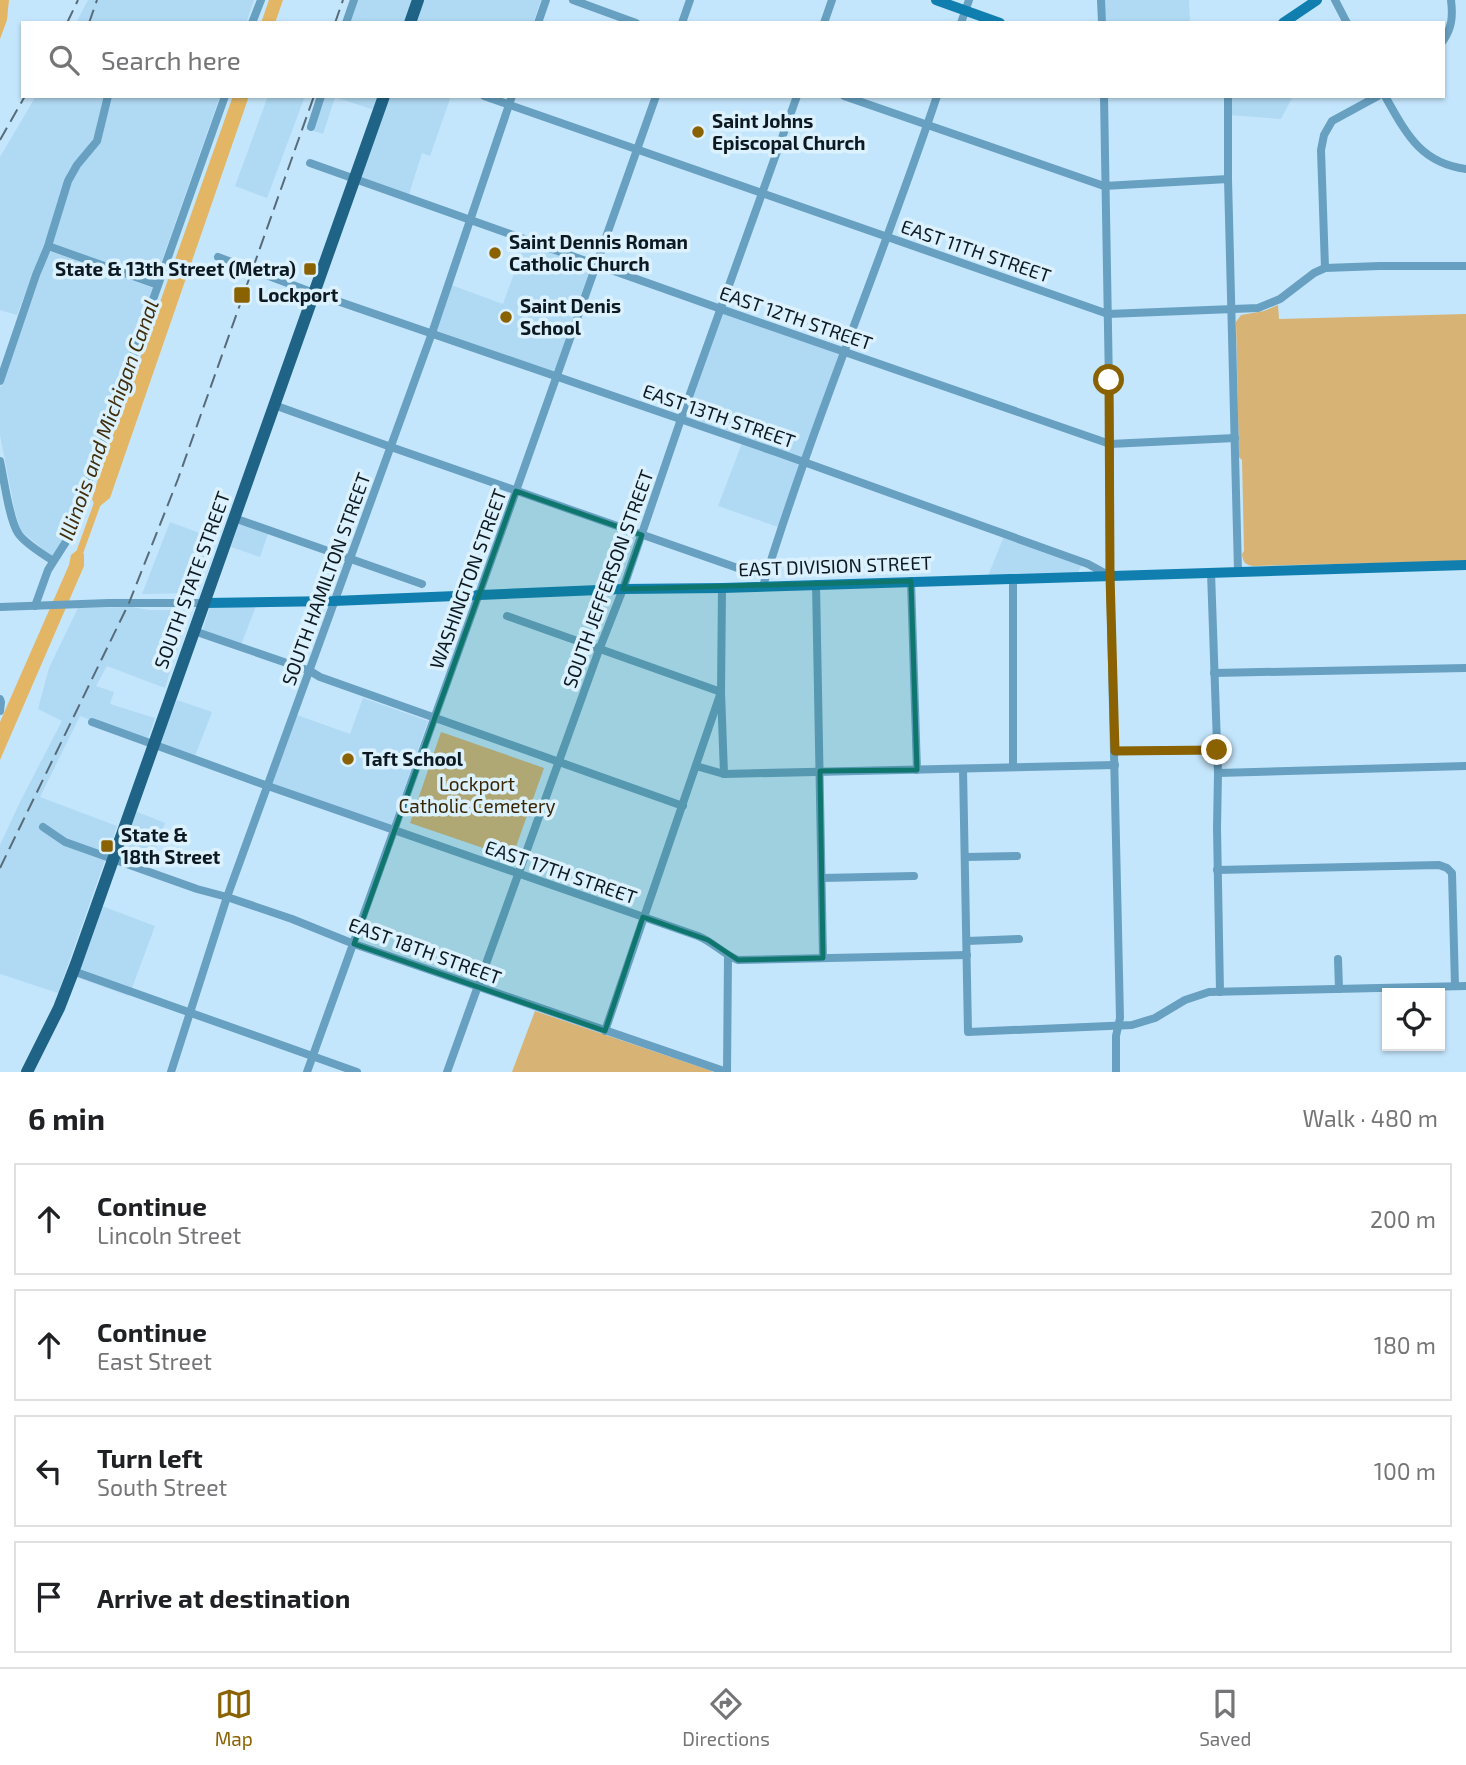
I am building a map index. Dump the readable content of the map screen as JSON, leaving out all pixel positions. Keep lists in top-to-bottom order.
{
  "streets": {
    "main road": ["SOUTH STATE STREET"],
    "street": [
      "EAST 11TH STREET",
      "EAST 12TH STREET",
      "EAST 13TH STREET",
      "EAST DIVISION STREET",
      "SOUTH HAMILTON STREET",
      "WASHINGTON STREET",
      "SOUTH JEFFERSON STREET",
      "EAST 17TH STREET",
      "EAST 18TH STREET"
    ]
  },
  "crossings": [
    ["EAST 11TH STREET", "SOUTH HAMILTON STREET"],
    ["EAST 11TH STREET", "WASHINGTON STREET"],
    ["EAST 11TH STREET", "SOUTH JEFFERSON STREET"],
    ["EAST 12TH STREET", "SOUTH HAMILTON STREET"],
    ["EAST 12TH STREET", "WASHINGTON STREET"],
    ["EAST 12TH STREET", "SOUTH JEFFERSON STREET"],
    ["EAST 12TH STREET", "SOUTH STATE STREET"],
    ["EAST 13TH STREET", "EAST DIVISION STREET"],
    ["EAST 13TH STREET", "SOUTH HAMILTON STREET"],
    ["EAST 13TH STREET", "WASHINGTON STREET"],
    ["EAST 13TH STREET", "SOUTH JEFFERSON STREET"],
    ["EAST 13TH STREET", "SOUTH STATE STREET"],
    ["EAST DIVISION STREET", "SOUTH HAMILTON STREET"],
    ["EAST DIVISION STREET", "WASHINGTON STREET"],
    ["EAST DIVISION STREET", "SOUTH JEFFERSON STREET"],
    ["EAST DIVISION STREET", "SOUTH STATE STREET"],
    ["SOUTH HAMILTON STREET", "EAST 17TH STREET"],
    ["SOUTH HAMILTON STREET", "EAST 18TH STREET"],
    ["WASHINGTON STREET", "EAST 17TH STREET"],
    ["WASHINGTON STREET", "EAST 18TH STREET"],
    ["SOUTH JEFFERSON STREET", "EAST 17TH STREET"],
    ["SOUTH JEFFERSON STREET", "EAST 18TH STREET"],
    ["SOUTH STATE STREET", "EAST 17TH STREET"],
    ["SOUTH STATE STREET", "EAST 18TH STREET"]
  ],
  "water": ["Illinois and Michigan Canal"],
  "parks": ["Lockport Catholic Cemetery"],
  "places": {
    "other": [
      "Saint Johns Episcopal Church",
      "Saint Dennis Roman Catholic Church",
      "Saint Denis School",
      "Taft School"
    ],
    "transit": ["State & 13th Street (Metra)", "Lockport", "State & 18th Street"]
  },
  "page": {
    "search": "Search here",
    "heading": ["6 min", "Walk · 480 m"],
    "list": [
      ["Continue", "Lincoln Street", "200 m"],
      ["Continue", "East Street", "180 m"],
      ["Turn left", "South Street", "100 m"],
      "Arrive at destination"
    ],
    "nav": ["Map", "Directions", "Saved"]
  }
}
